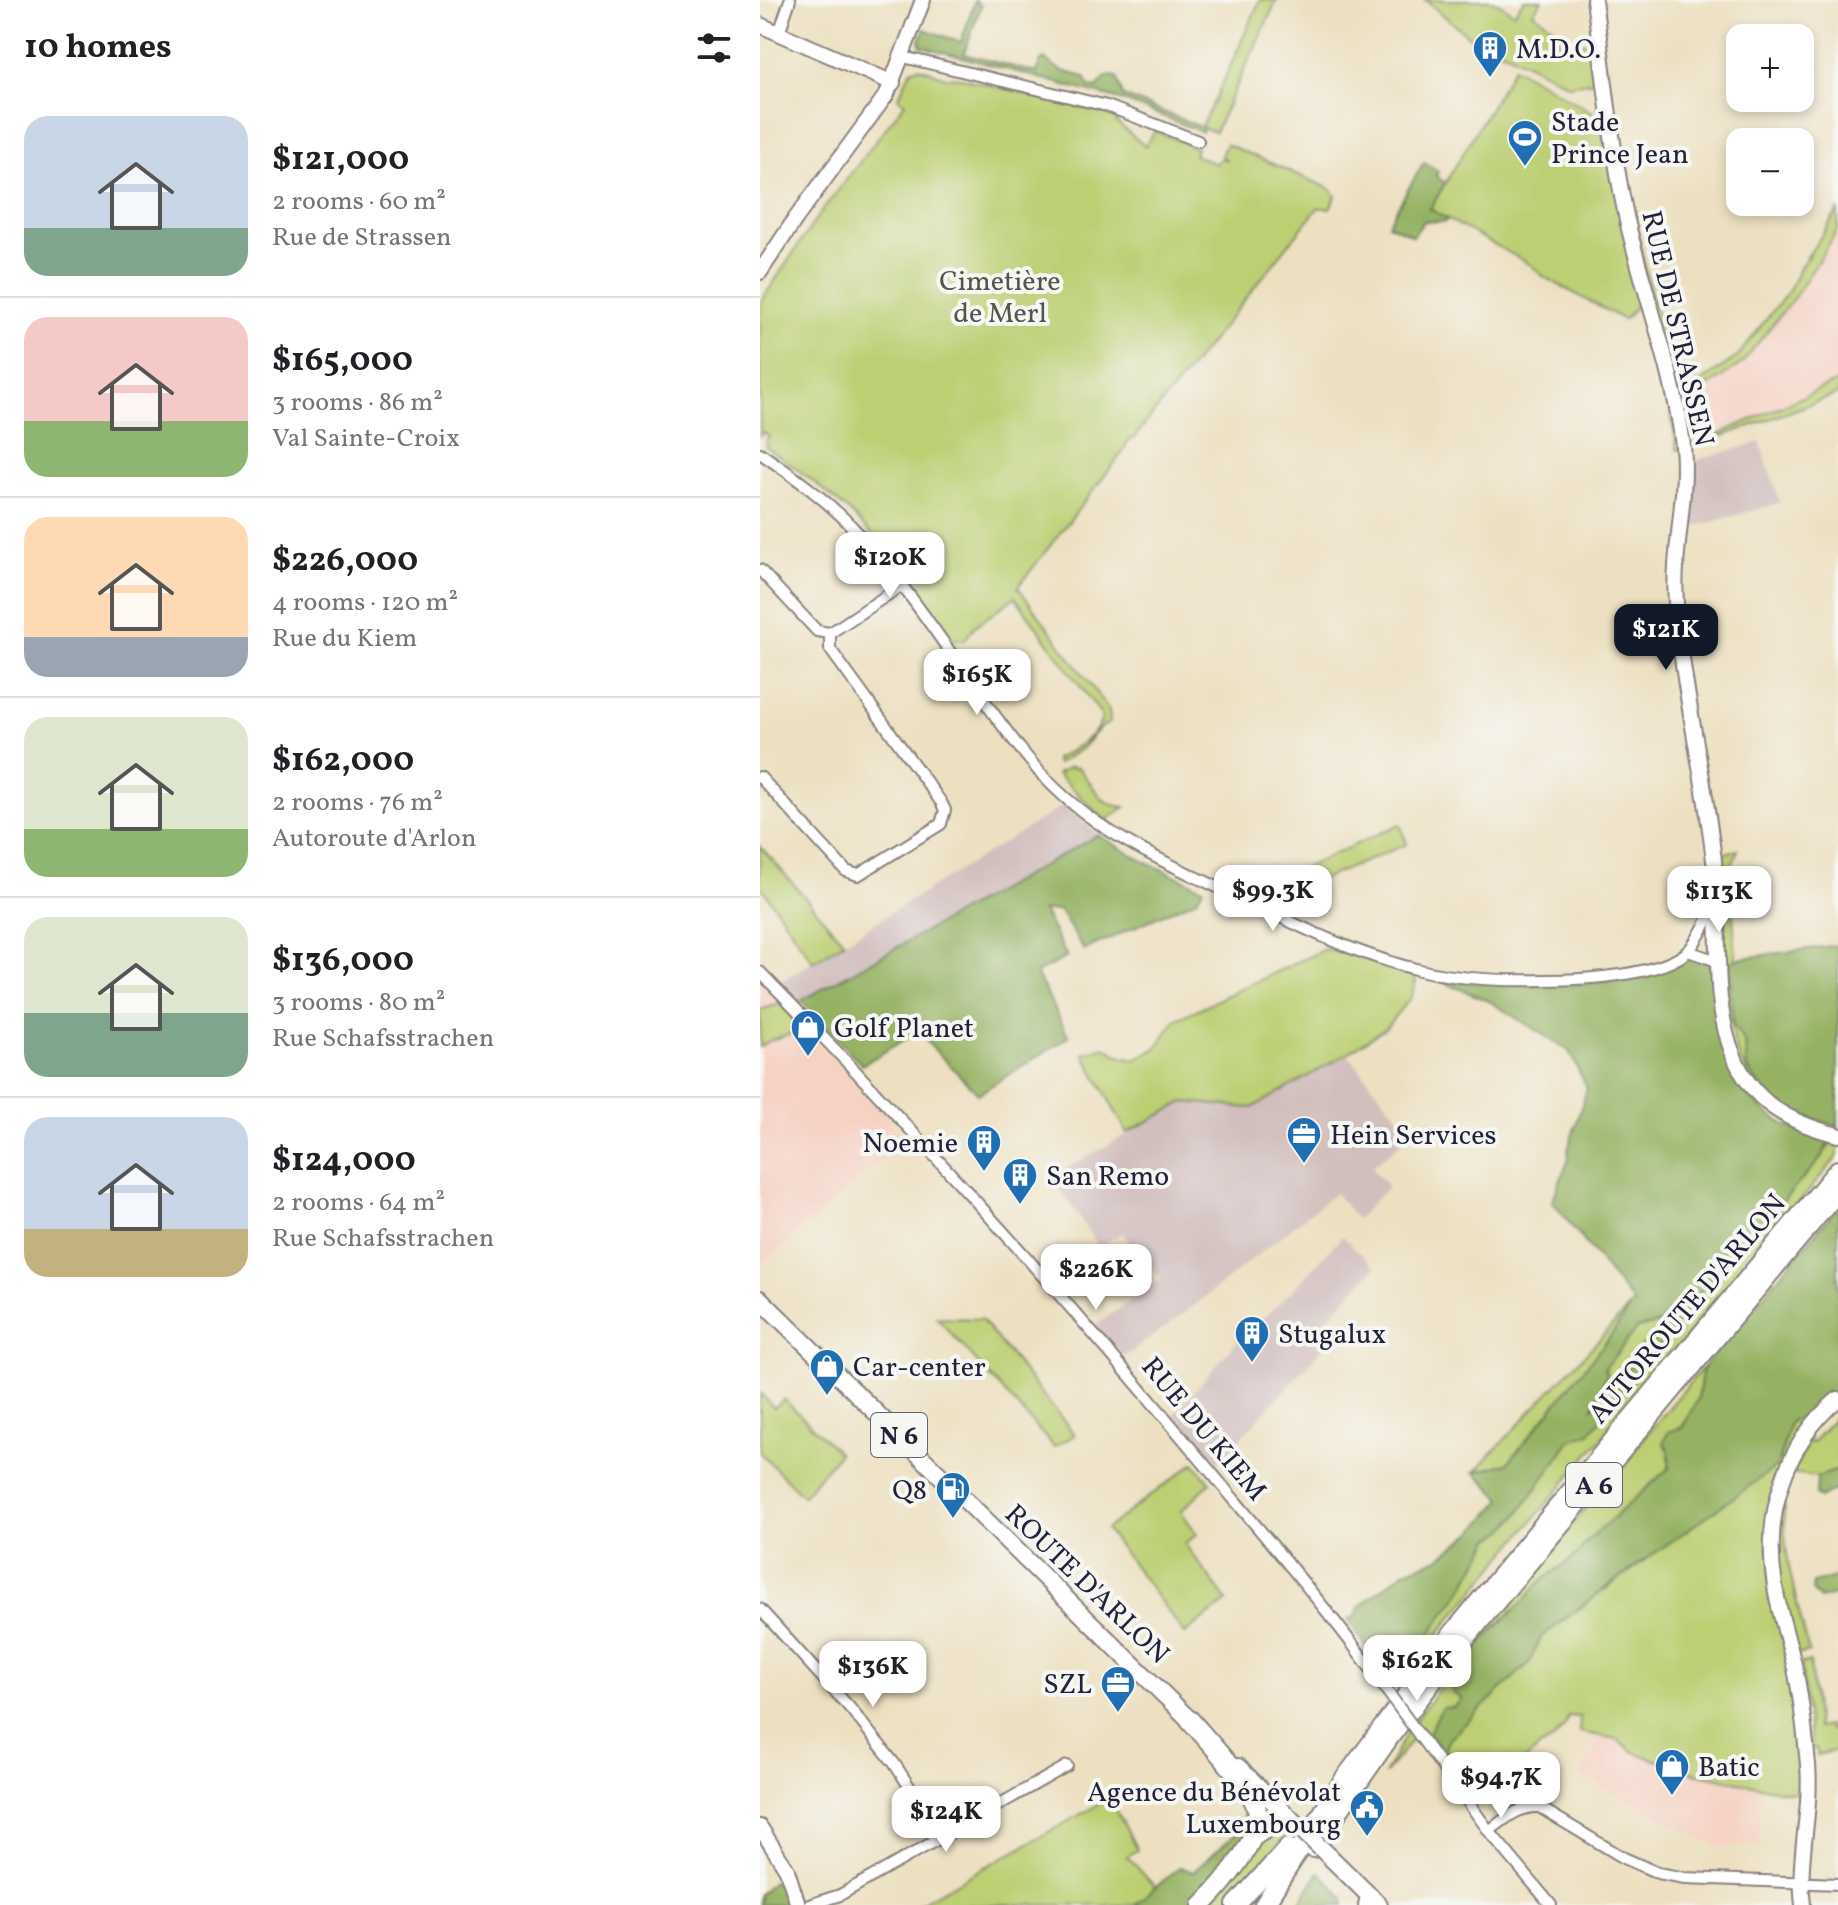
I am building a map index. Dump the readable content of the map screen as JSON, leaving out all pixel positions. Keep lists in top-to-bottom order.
{
  "streets": {
    "highway": ["AUTOROUTE D'ARLON", "A 6"],
    "main road": ["RUE DE STRASSEN", "N 6", "ROUTE D'ARLON"],
    "street": ["RUE DU KIEM"]
  },
  "parks": ["Cimetière de Merl"],
  "places": {
    "building": [
      "M.D.O.",
      "Noemie",
      "San Remo",
      "Stugalux"
    ],
    "sports": ["Stade Prince Jean"],
    "shop": ["Golf Planet", "Car-center", "Batic"],
    "office": ["Hein Services", "SZL"],
    "fuel station": ["Q8"],
    "public building": ["Agence du Bénévolat Luxembourg"]
  },
  "page": {
    "heading": "10 homes",
    "map_buttons": ["+", "−"],
    "list": [
      {
        "name": "$121,000",
        "note": "2 rooms · 60 m² · Rue de Strassen"
      },
      {
        "name": "$165,000",
        "note": "3 rooms · 86 m² · Val Sainte-Croix"
      },
      {
        "name": "$226,000",
        "note": "4 rooms · 120 m² · Rue du Kiem"
      },
      {
        "name": "$162,000",
        "note": "2 rooms · 76 m² · Autoroute d'Arlon"
      },
      {
        "name": "$136,000",
        "note": "3 rooms · 80 m² · Rue Schafsstrachen"
      },
      {
        "name": "$124,000",
        "note": "2 rooms · 64 m² · Rue Schafsstrachen"
      }
    ],
    "price": [
      "$120K",
      "$121K",
      "$165K",
      "$99.3K",
      "$113K",
      "$226K",
      "$162K",
      "$136K",
      "$94.7K",
      "$124K"
    ]
  }
}
